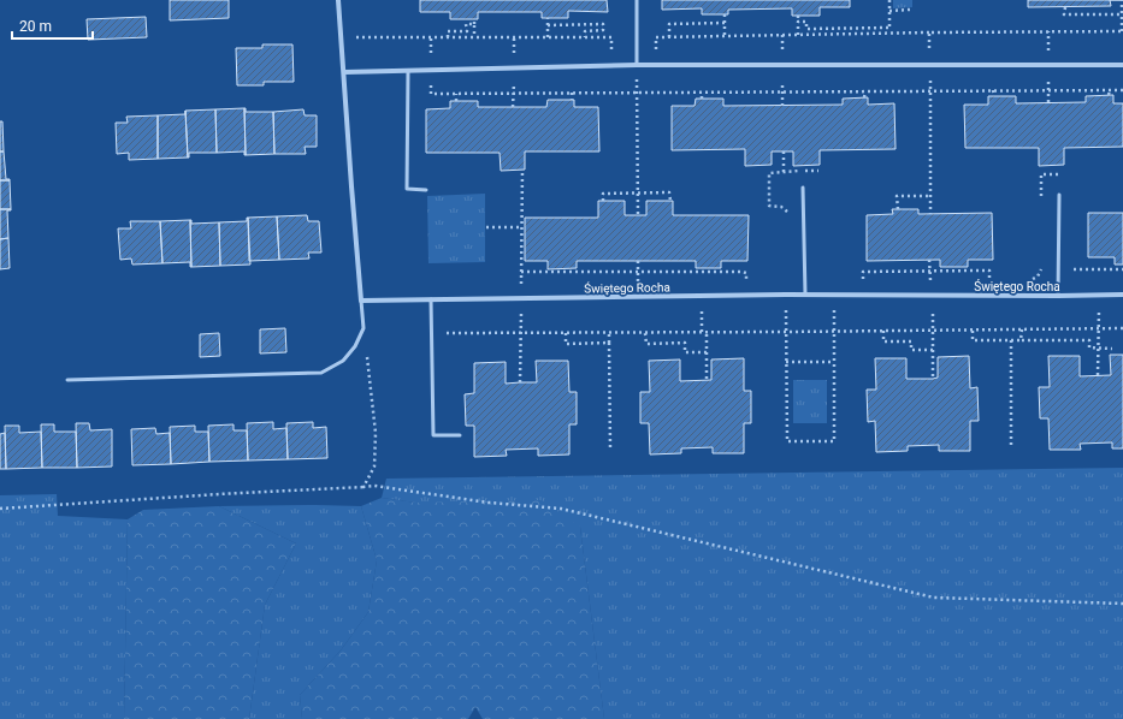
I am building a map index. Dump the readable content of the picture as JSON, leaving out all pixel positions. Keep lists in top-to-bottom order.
{
  "streets": {
    "street": ["Świętego Rocha"]
  },
  "scale_bar": "20 m"
}
